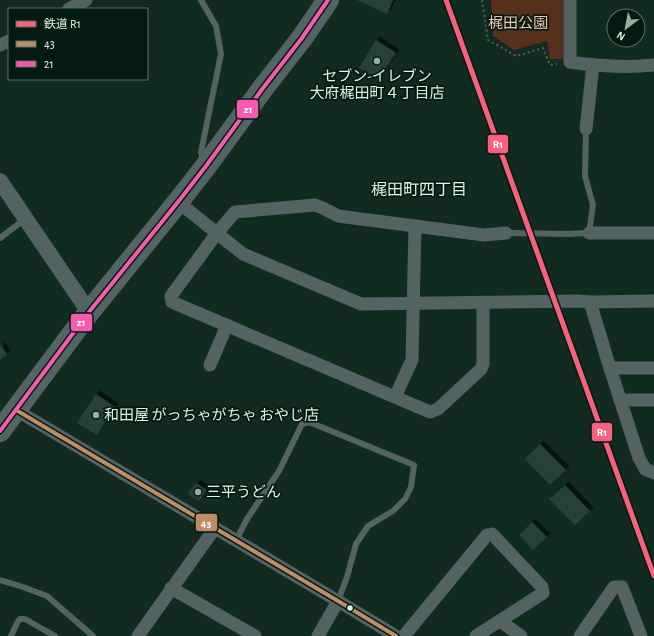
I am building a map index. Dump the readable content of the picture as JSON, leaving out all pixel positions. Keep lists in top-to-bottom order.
{
  "districts": ["梶田町四丁目"],
  "parks": ["梶田公園"],
  "places": ["セブン-イレブン 大府梶田町４丁目店", "和田屋 がっちゃがちゃ おやじ店", "三平うどん"],
  "lines": ["rail line R1", "transit line 21", "transit line 43"],
  "legend": ["鉄道 R1", "43", "21"],
  "north": "bottom left"
}
